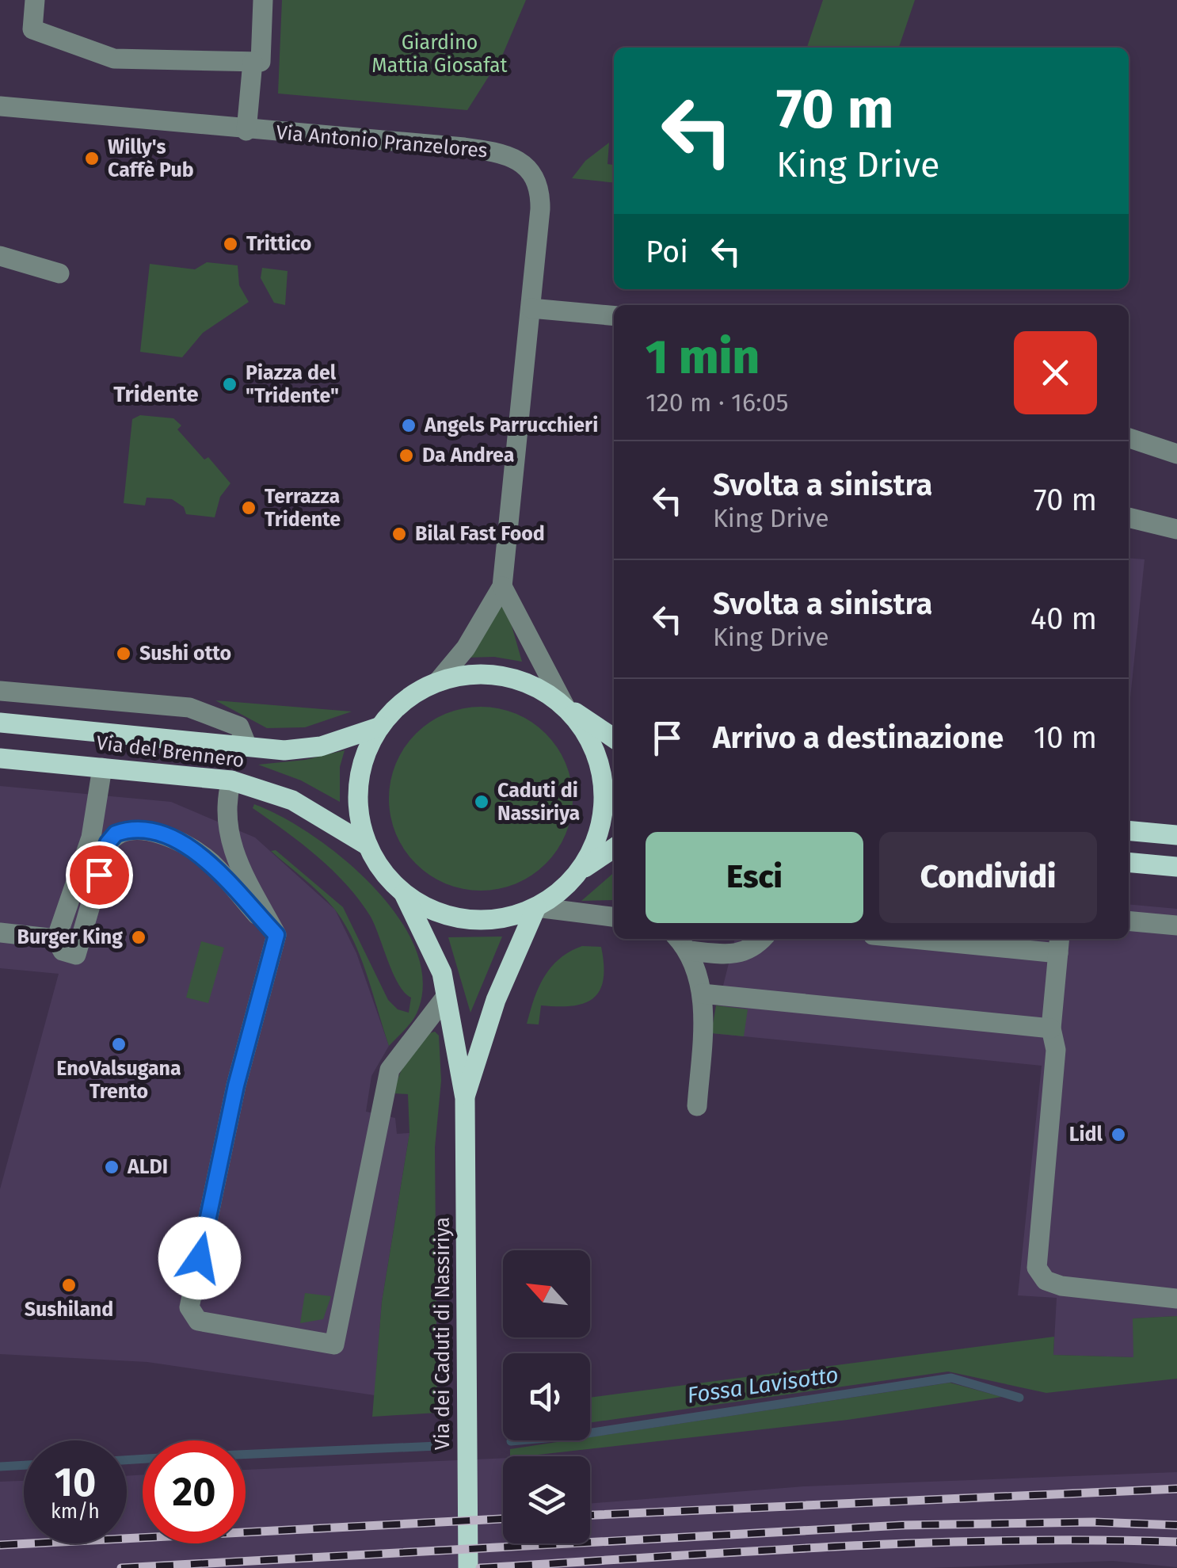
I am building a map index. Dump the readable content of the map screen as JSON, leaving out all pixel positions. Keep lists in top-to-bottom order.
{
  "streets": {
    "main road": ["Via del Brennero", "Via dei Caduti di Nassiriya"],
    "street": ["Via Antonio Pranzelores"]
  },
  "crossings": [
    ["Via Antonio Pranzelores", "Via del Brennero"],
    ["Via Antonio Pranzelores", "Via dei Caduti di Nassiriya"],
    ["Via del Brennero", "Via dei Caduti di Nassiriya"]
  ],
  "districts": ["Tridente"],
  "water": ["Fossa Lavisotto"],
  "parks": ["Giardino Mattia Giosafat"],
  "places": [
    "Willy's Caffè Pub",
    "Trittico",
    "Piazza del \"Tridente\"",
    "Angels Parrucchieri",
    "Da Andrea",
    "Terrazza Tridente",
    "Bilal Fast Food",
    "Sushi otto",
    "Caduti di Nassiriya",
    "Burger King",
    "EnoValsugana Trento",
    "Lidl",
    "ALDI",
    "Sushiland"
  ],
  "north": "top left",
  "page": {
    "turn": ["70 m", "King Drive"],
    "then": "Poi",
    "heading": ["1 min", "120 m · 16:05"],
    "list": [
      {
        "name": "Svolta a sinistra",
        "note": "King Drive",
        "value": "70 m"
      },
      {
        "name": "Svolta a sinistra",
        "note": "King Drive",
        "value": "40 m"
      },
      {
        "name": "Arrivo a destinazione",
        "value": "10 m"
      }
    ],
    "buttons": ["Esci", "Condividi"],
    "speed": "10 km/h",
    "limit": "20"
  }
}
